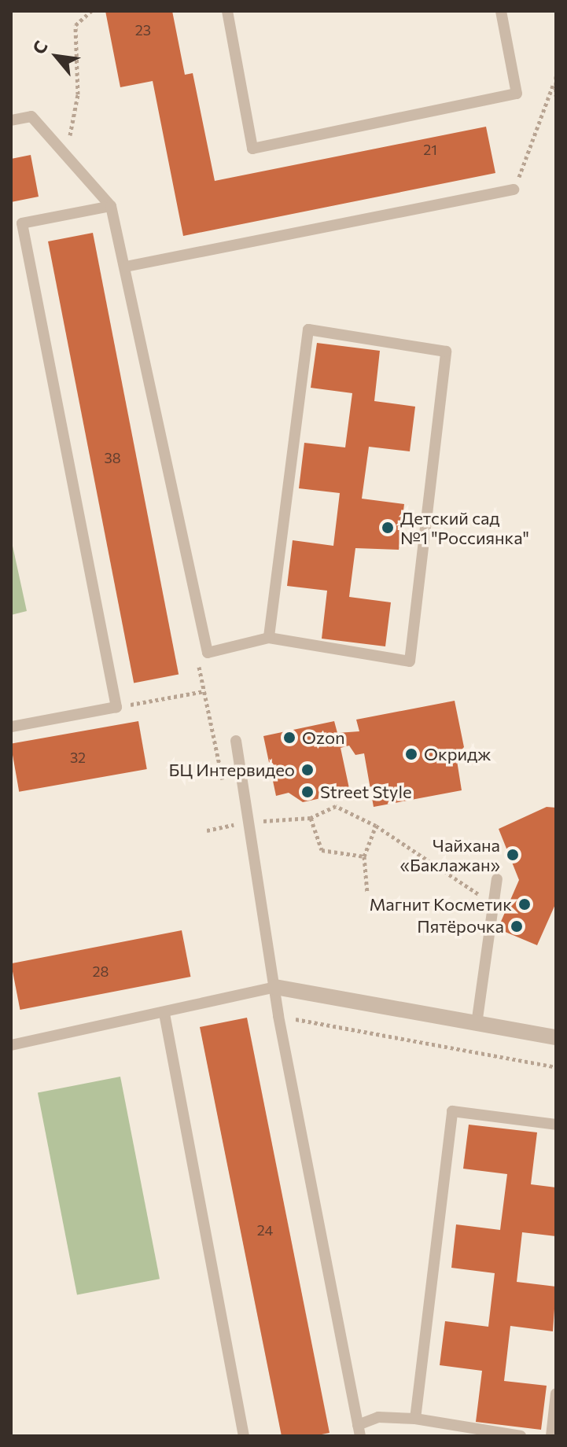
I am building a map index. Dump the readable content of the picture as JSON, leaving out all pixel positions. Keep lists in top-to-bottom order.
{
  "places": [
    "Детский сад №1 \"Россиянка\"",
    "Ozon",
    "Окридж",
    "БЦ Интервидео",
    "Street Style",
    "Чайхана «Баклажан»",
    "Магнит Косметик",
    "Пятёрочка"
  ],
  "house_numbers": [
    "23",
    "21",
    "38",
    "32",
    "28",
    "24"
  ],
  "north": "top left"
}
